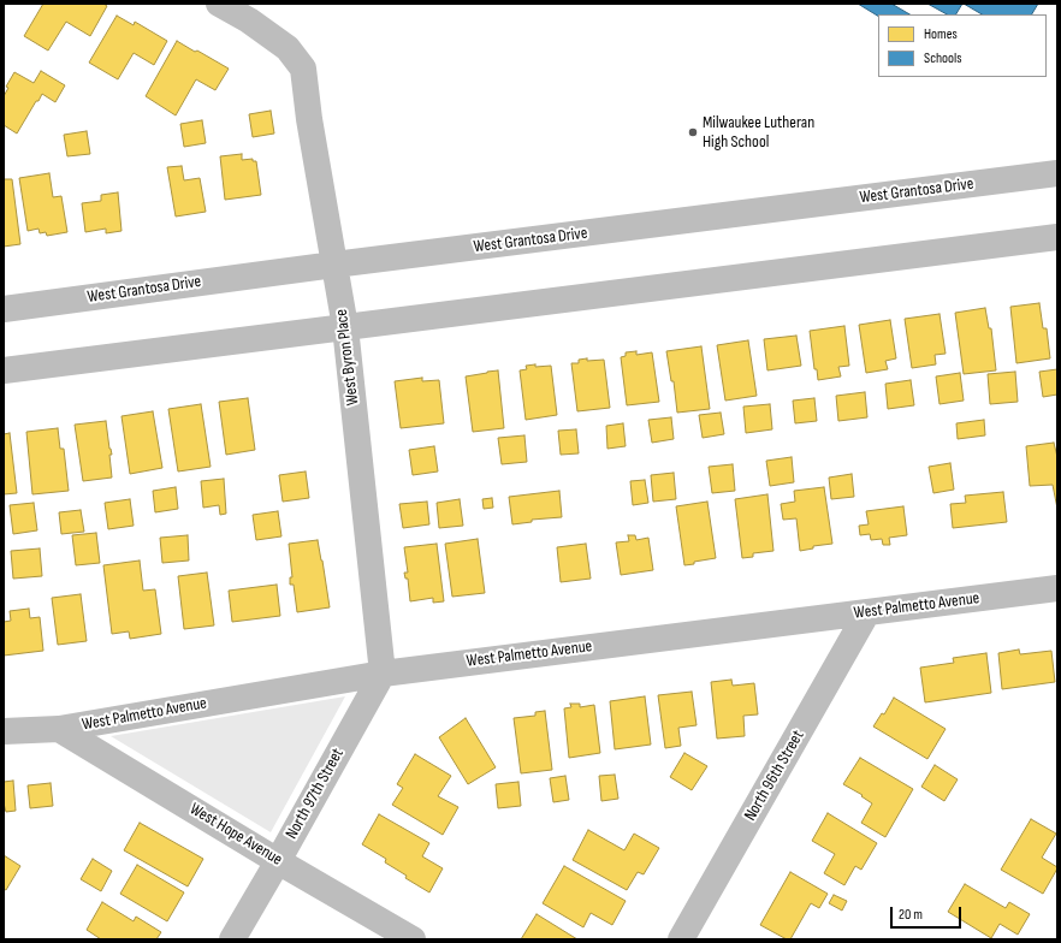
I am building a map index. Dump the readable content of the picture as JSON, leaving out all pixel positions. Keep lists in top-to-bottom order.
{
  "streets": {
    "street": [
      "West Grantosa Drive",
      "West Byron Place",
      "West Palmetto Avenue",
      "North 96th Street",
      "North 97th Street",
      "West Hope Avenue"
    ]
  },
  "crossings": [
    ["West Grantosa Drive", "West Byron Place"],
    ["West Byron Place", "West Palmetto Avenue"],
    ["West Byron Place", "North 97th Street"],
    ["West Palmetto Avenue", "North 96th Street"],
    ["West Palmetto Avenue", "North 97th Street"],
    ["West Palmetto Avenue", "West Hope Avenue"],
    ["North 97th Street", "West Hope Avenue"]
  ],
  "places": ["Milwaukee Lutheran High School"],
  "legend": ["Homes", "Schools"],
  "scale_bar": "20 m"
}
